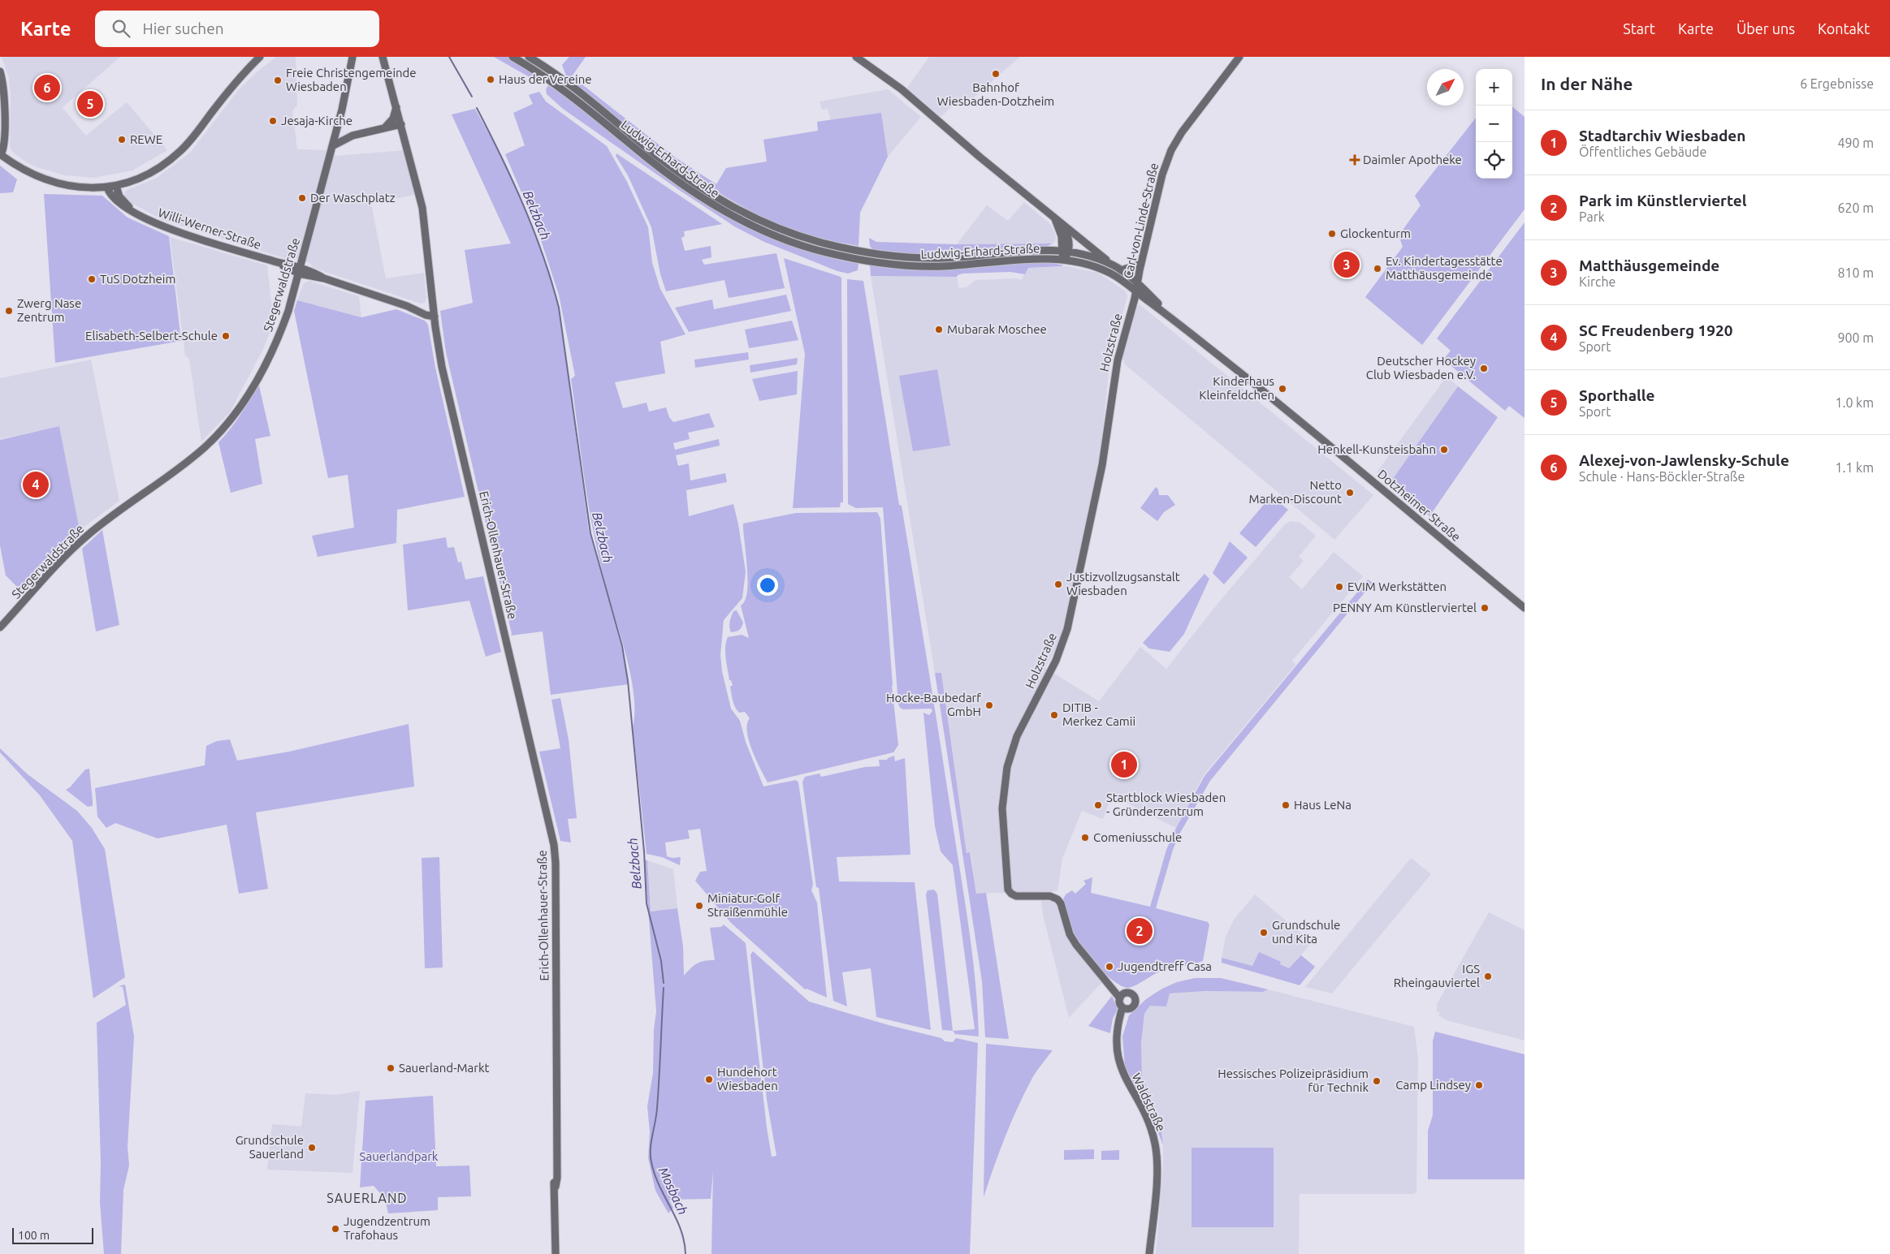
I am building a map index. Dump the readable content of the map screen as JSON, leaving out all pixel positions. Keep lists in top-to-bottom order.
{
  "streets": {
    "street": [
      "Ludwig-Erhard-Straße",
      "Carl-von-Linde-Straße",
      "Willi-Werner-Straße",
      "Stegerwaldstraße",
      "Holzstraße",
      "Dotzheimer Straße",
      "Erich-Ollenhauer-Straße",
      "Waldstraße"
    ]
  },
  "crossings": [
    ["Ludwig-Erhard-Straße", "Carl-von-Linde-Straße"],
    ["Ludwig-Erhard-Straße", "Holzstraße"],
    ["Ludwig-Erhard-Straße", "Dotzheimer Straße"],
    ["Carl-von-Linde-Straße", "Holzstraße"],
    ["Carl-von-Linde-Straße", "Dotzheimer Straße"],
    ["Willi-Werner-Straße", "Stegerwaldstraße"],
    ["Willi-Werner-Straße", "Erich-Ollenhauer-Straße"],
    ["Holzstraße", "Dotzheimer Straße"],
    ["Holzstraße", "Waldstraße"]
  ],
  "districts": ["SAUERLAND"],
  "water": ["Belzbach", "Mosbach"],
  "parks": ["Sauerlandpark"],
  "places": {
    "other": [
      "Bahnhof Wiesbaden-Dotzheim",
      "Haus der Vereine",
      "Freie Christengemeinde Wiesbaden",
      "Jesaja-Kirche",
      "REWE",
      "Der Waschplatz",
      "Glockenturm",
      "Ev. Kindertagesstätte Matthäusgemeinde",
      "TuS Dotzheim",
      "Zwerg Nase Zentrum",
      "Mubarak Moschee",
      "Elisabeth-Selbert-Schule",
      "Deutscher Hockey Club Wiesbaden e.V.",
      "Kinderhaus Kleinfeldchen",
      "Henkell-Kunsteisbahn",
      "Netto Marken-Discount",
      "Justizvollzugsanstalt Wiesbaden",
      "EVIM Werkstätten",
      "PENNY Am Künstlerviertel",
      "Hocke-Baubedarf GmbH",
      "DITIB - Merkez Camii",
      "Startblock Wiesbaden - Gründerzentrum",
      "Haus LeNa",
      "Comeniusschule",
      "Miniatur-Golf Straißenmühle",
      "Grundschule und Kita",
      "Jugendtreff Casa",
      "IGS Rheingauviertel",
      "Sauerland-Markt",
      "Hundehort Wiesbaden",
      "Hessisches Polizeipräsidium für Technik",
      "Camp Lindsey",
      "Grundschule Sauerland",
      "Jugendzentrum Trafohaus"
    ],
    "health": ["Daimler Apotheke"]
  },
  "scale_bar": "100 m",
  "north": "top right",
  "page": {
    "header": "Karte",
    "search": "Hier suchen",
    "nav": [
      "Start",
      "Karte",
      "Über uns",
      "Kontakt"
    ],
    "heading": ["In der Nähe", "6 Ergebnisse"],
    "map_buttons": ["+", "−"],
    "pins": [
      "6",
      "5",
      "3",
      "4",
      "1",
      "2"
    ],
    "list": [
      {
        "mark": "1",
        "name": "Stadtarchiv Wiesbaden",
        "note": "Öffentliches Gebäude",
        "value": "490 m"
      },
      {
        "mark": "2",
        "name": "Park im Künstlerviertel",
        "note": "Park",
        "value": "620 m"
      },
      {
        "mark": "3",
        "name": "Matthäusgemeinde",
        "note": "Kirche",
        "value": "810 m"
      },
      {
        "mark": "4",
        "name": "SC Freudenberg 1920",
        "note": "Sport",
        "value": "900 m"
      },
      {
        "mark": "5",
        "name": "Sporthalle",
        "note": "Sport",
        "value": "1.0 km"
      },
      {
        "mark": "6",
        "name": "Alexej-von-Jawlensky-Schule",
        "note": "Schule · Hans-Böckler-Straße",
        "value": "1.1 km"
      }
    ],
    "scale": "100 m"
  }
}
